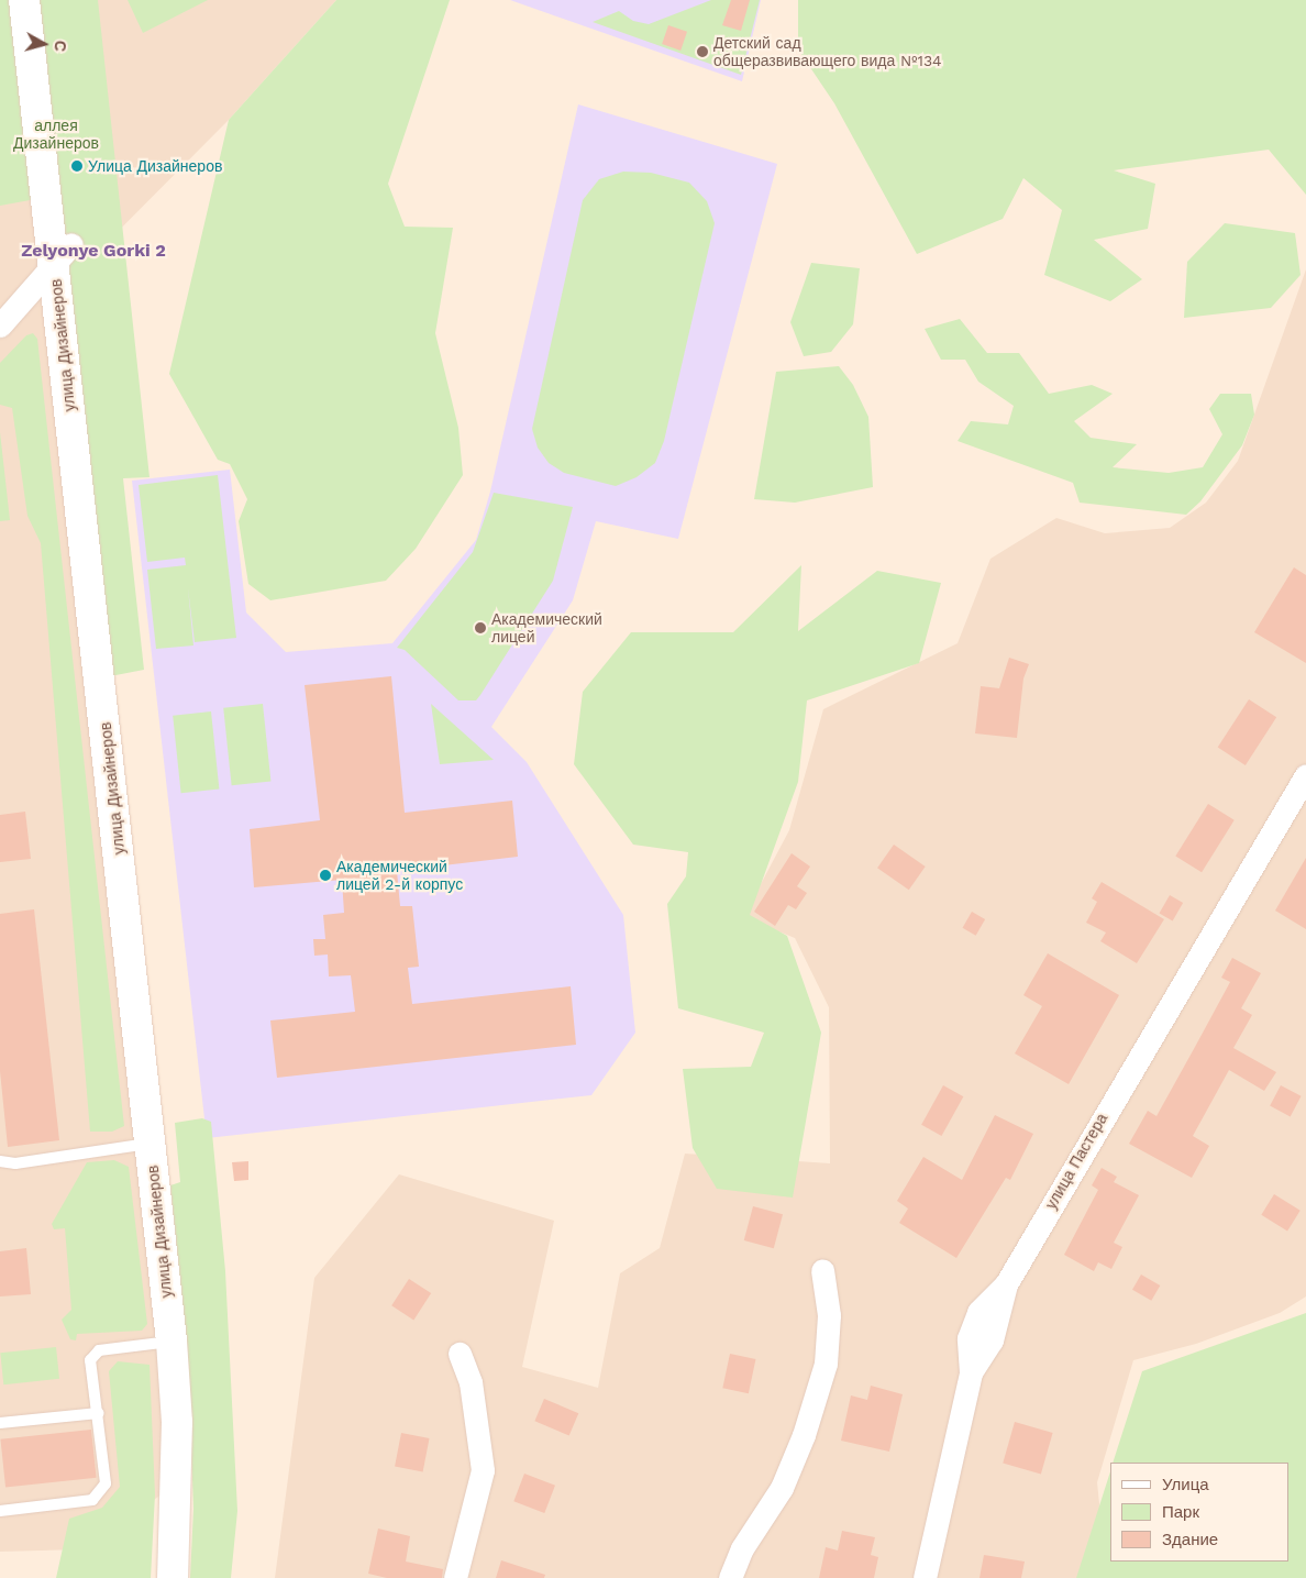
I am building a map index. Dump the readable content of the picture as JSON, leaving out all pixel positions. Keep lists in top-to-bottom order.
{
  "streets": {
    "street": ["улица Дизайнеров", "улица Пастера"]
  },
  "districts": ["Zelyonye Gorki 2"],
  "parks": ["аллея Дизайнеров"],
  "places": [
    "Детский сад общеразвивающего вида №134",
    "Улица Дизайнеров",
    "Академический лицей",
    "Академический лицей 2-й корпус"
  ],
  "legend": ["Улица", "Парк", "Здание"],
  "north": "right"
}
